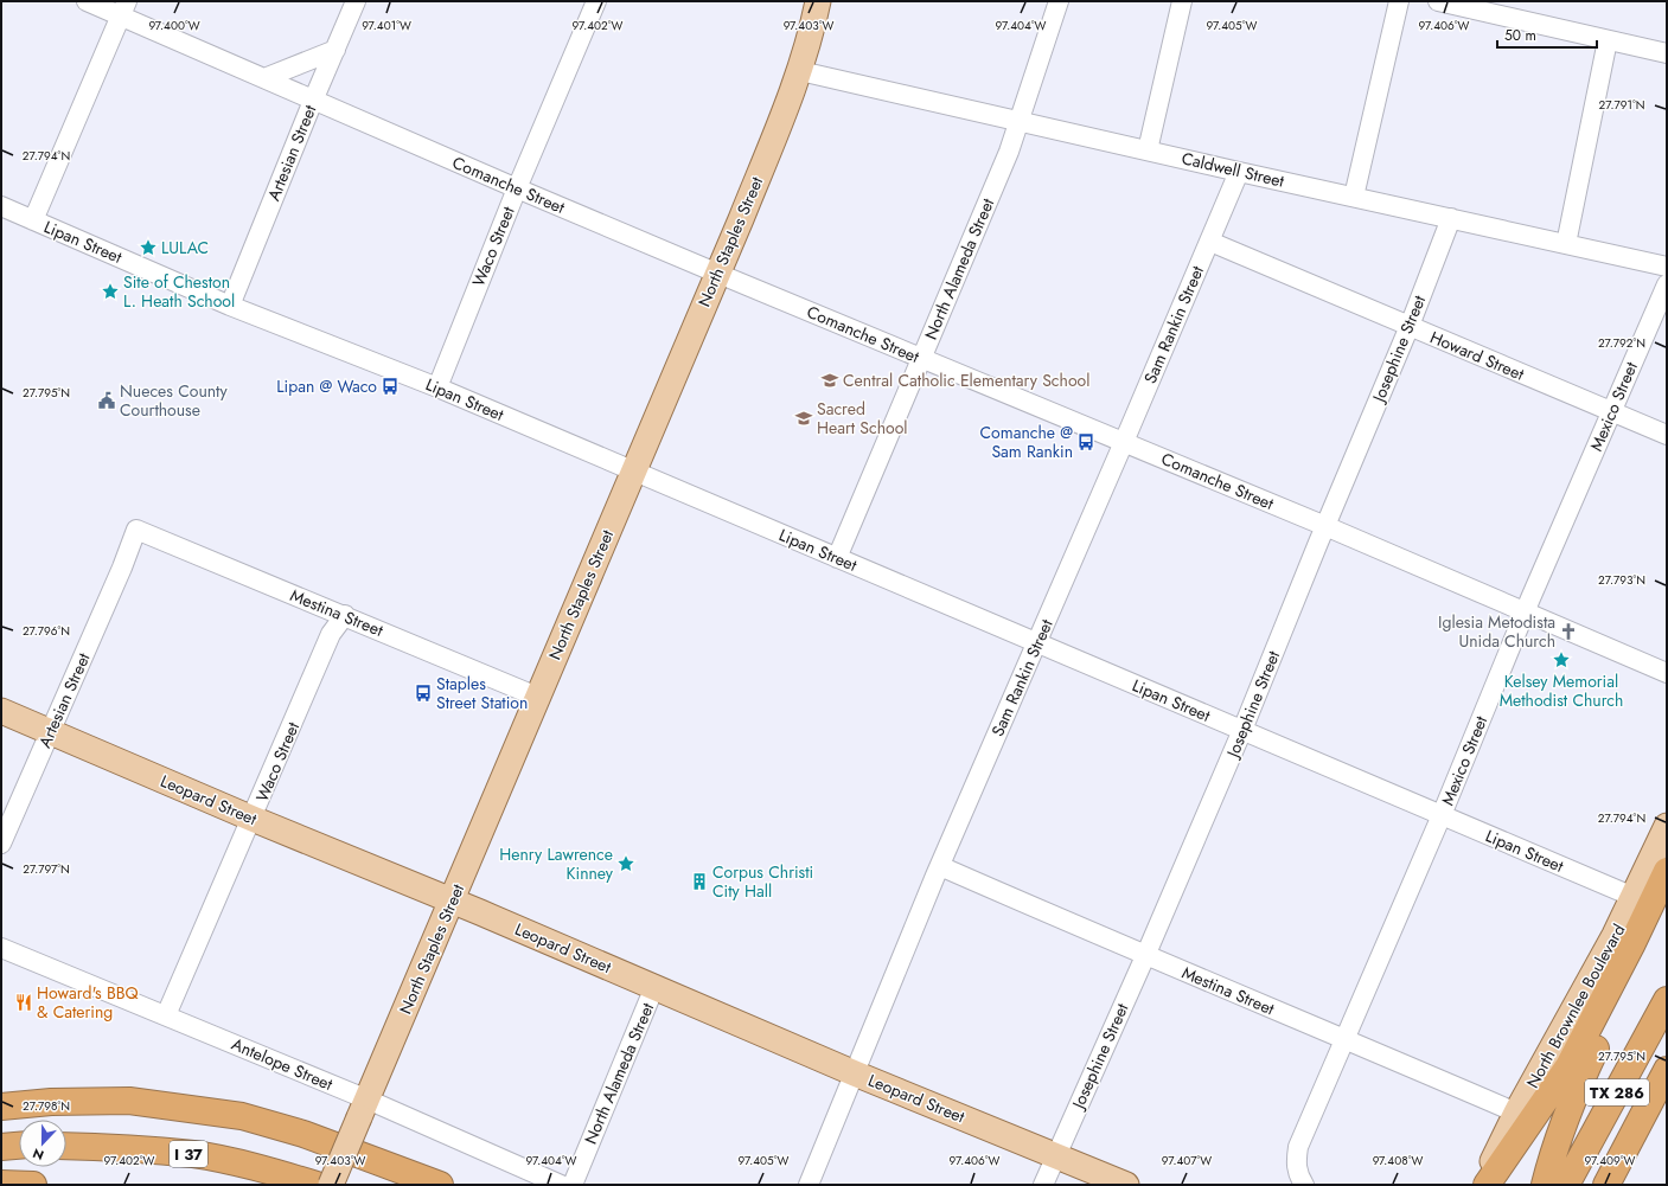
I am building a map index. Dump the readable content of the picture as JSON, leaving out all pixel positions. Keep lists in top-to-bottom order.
{
  "streets": {
    "highway": ["TX 286", "I 37"],
    "main road": ["North Staples Street", "Leopard Street", "North Brownlee Boulevard"],
    "street": [
      "Artesian Street",
      "Caldwell Street",
      "Comanche Street",
      "Lipan Street",
      "Waco Street",
      "North Alameda Street",
      "Sam Rankin Street",
      "Josephine Street",
      "Howard Street",
      "Mexico Street",
      "Mestina Street",
      "Antelope Street"
    ]
  },
  "crossings": [
    ["Artesian Street", "Comanche Street"],
    ["Artesian Street", "Lipan Street"],
    ["Artesian Street", "Mestina Street"],
    ["Artesian Street", "Leopard Street"],
    ["Caldwell Street", "North Staples Street"],
    ["Caldwell Street", "North Alameda Street"],
    ["Caldwell Street", "Sam Rankin Street"],
    ["Caldwell Street", "Josephine Street"],
    ["Comanche Street", "North Staples Street"],
    ["Comanche Street", "Waco Street"],
    ["Comanche Street", "North Alameda Street"],
    ["Comanche Street", "Sam Rankin Street"],
    ["Comanche Street", "Josephine Street"],
    ["Comanche Street", "Mexico Street"],
    ["Lipan Street", "North Staples Street"],
    ["Lipan Street", "Waco Street"],
    ["Lipan Street", "North Alameda Street"],
    ["Lipan Street", "Sam Rankin Street"],
    ["Lipan Street", "Josephine Street"],
    ["Lipan Street", "Mexico Street"],
    ["Lipan Street", "North Brownlee Boulevard"],
    ["North Staples Street", "Mestina Street"],
    ["North Staples Street", "Leopard Street"],
    ["North Staples Street", "Antelope Street"],
    ["Waco Street", "Mestina Street"],
    ["Waco Street", "Leopard Street"],
    ["Waco Street", "Antelope Street"],
    ["North Alameda Street", "Leopard Street"],
    ["Sam Rankin Street", "Howard Street"],
    ["Sam Rankin Street", "Mestina Street"],
    ["Sam Rankin Street", "Leopard Street"],
    ["Josephine Street", "Howard Street"],
    ["Josephine Street", "Mestina Street"],
    ["Josephine Street", "Leopard Street"],
    ["Howard Street", "Mexico Street"],
    ["Mexico Street", "Mestina Street"],
    ["Mestina Street", "North Brownlee Boulevard"]
  ],
  "places": {
    "place": [
      "LULAC",
      "Site of Cheston L. Heath School",
      "Kelsey Memorial Methodist Church",
      "Henry Lawrence Kinney"
    ],
    "school or university": ["Central Catholic Elementary School", "Sacred Heart School"],
    "bus stop": ["Lipan @ Waco", "Comanche @ Sam Rankin", "Staples Street Station"],
    "public building": ["Nueces County Courthouse"],
    "church": ["Iglesia Metodista Unida Church"],
    "building": ["Corpus Christi City Hall"],
    "restaurant": ["Howard's BBQ & Catering"]
  },
  "scale_bar": "50 m",
  "north": "bottom",
  "coordinates": [
    "97.401°W",
    "97.400°W",
    "97.402°W",
    "97.403°W",
    "97.404°W",
    "97.405°W",
    "97.406°W",
    "27.791°N",
    "27.794°N",
    "27.792°N",
    "27.795°N",
    "27.793°N",
    "27.796°N",
    "27.797°N",
    "27.798°N",
    "97.407°W",
    "97.408°W",
    "97.409°W"
  ]
}
